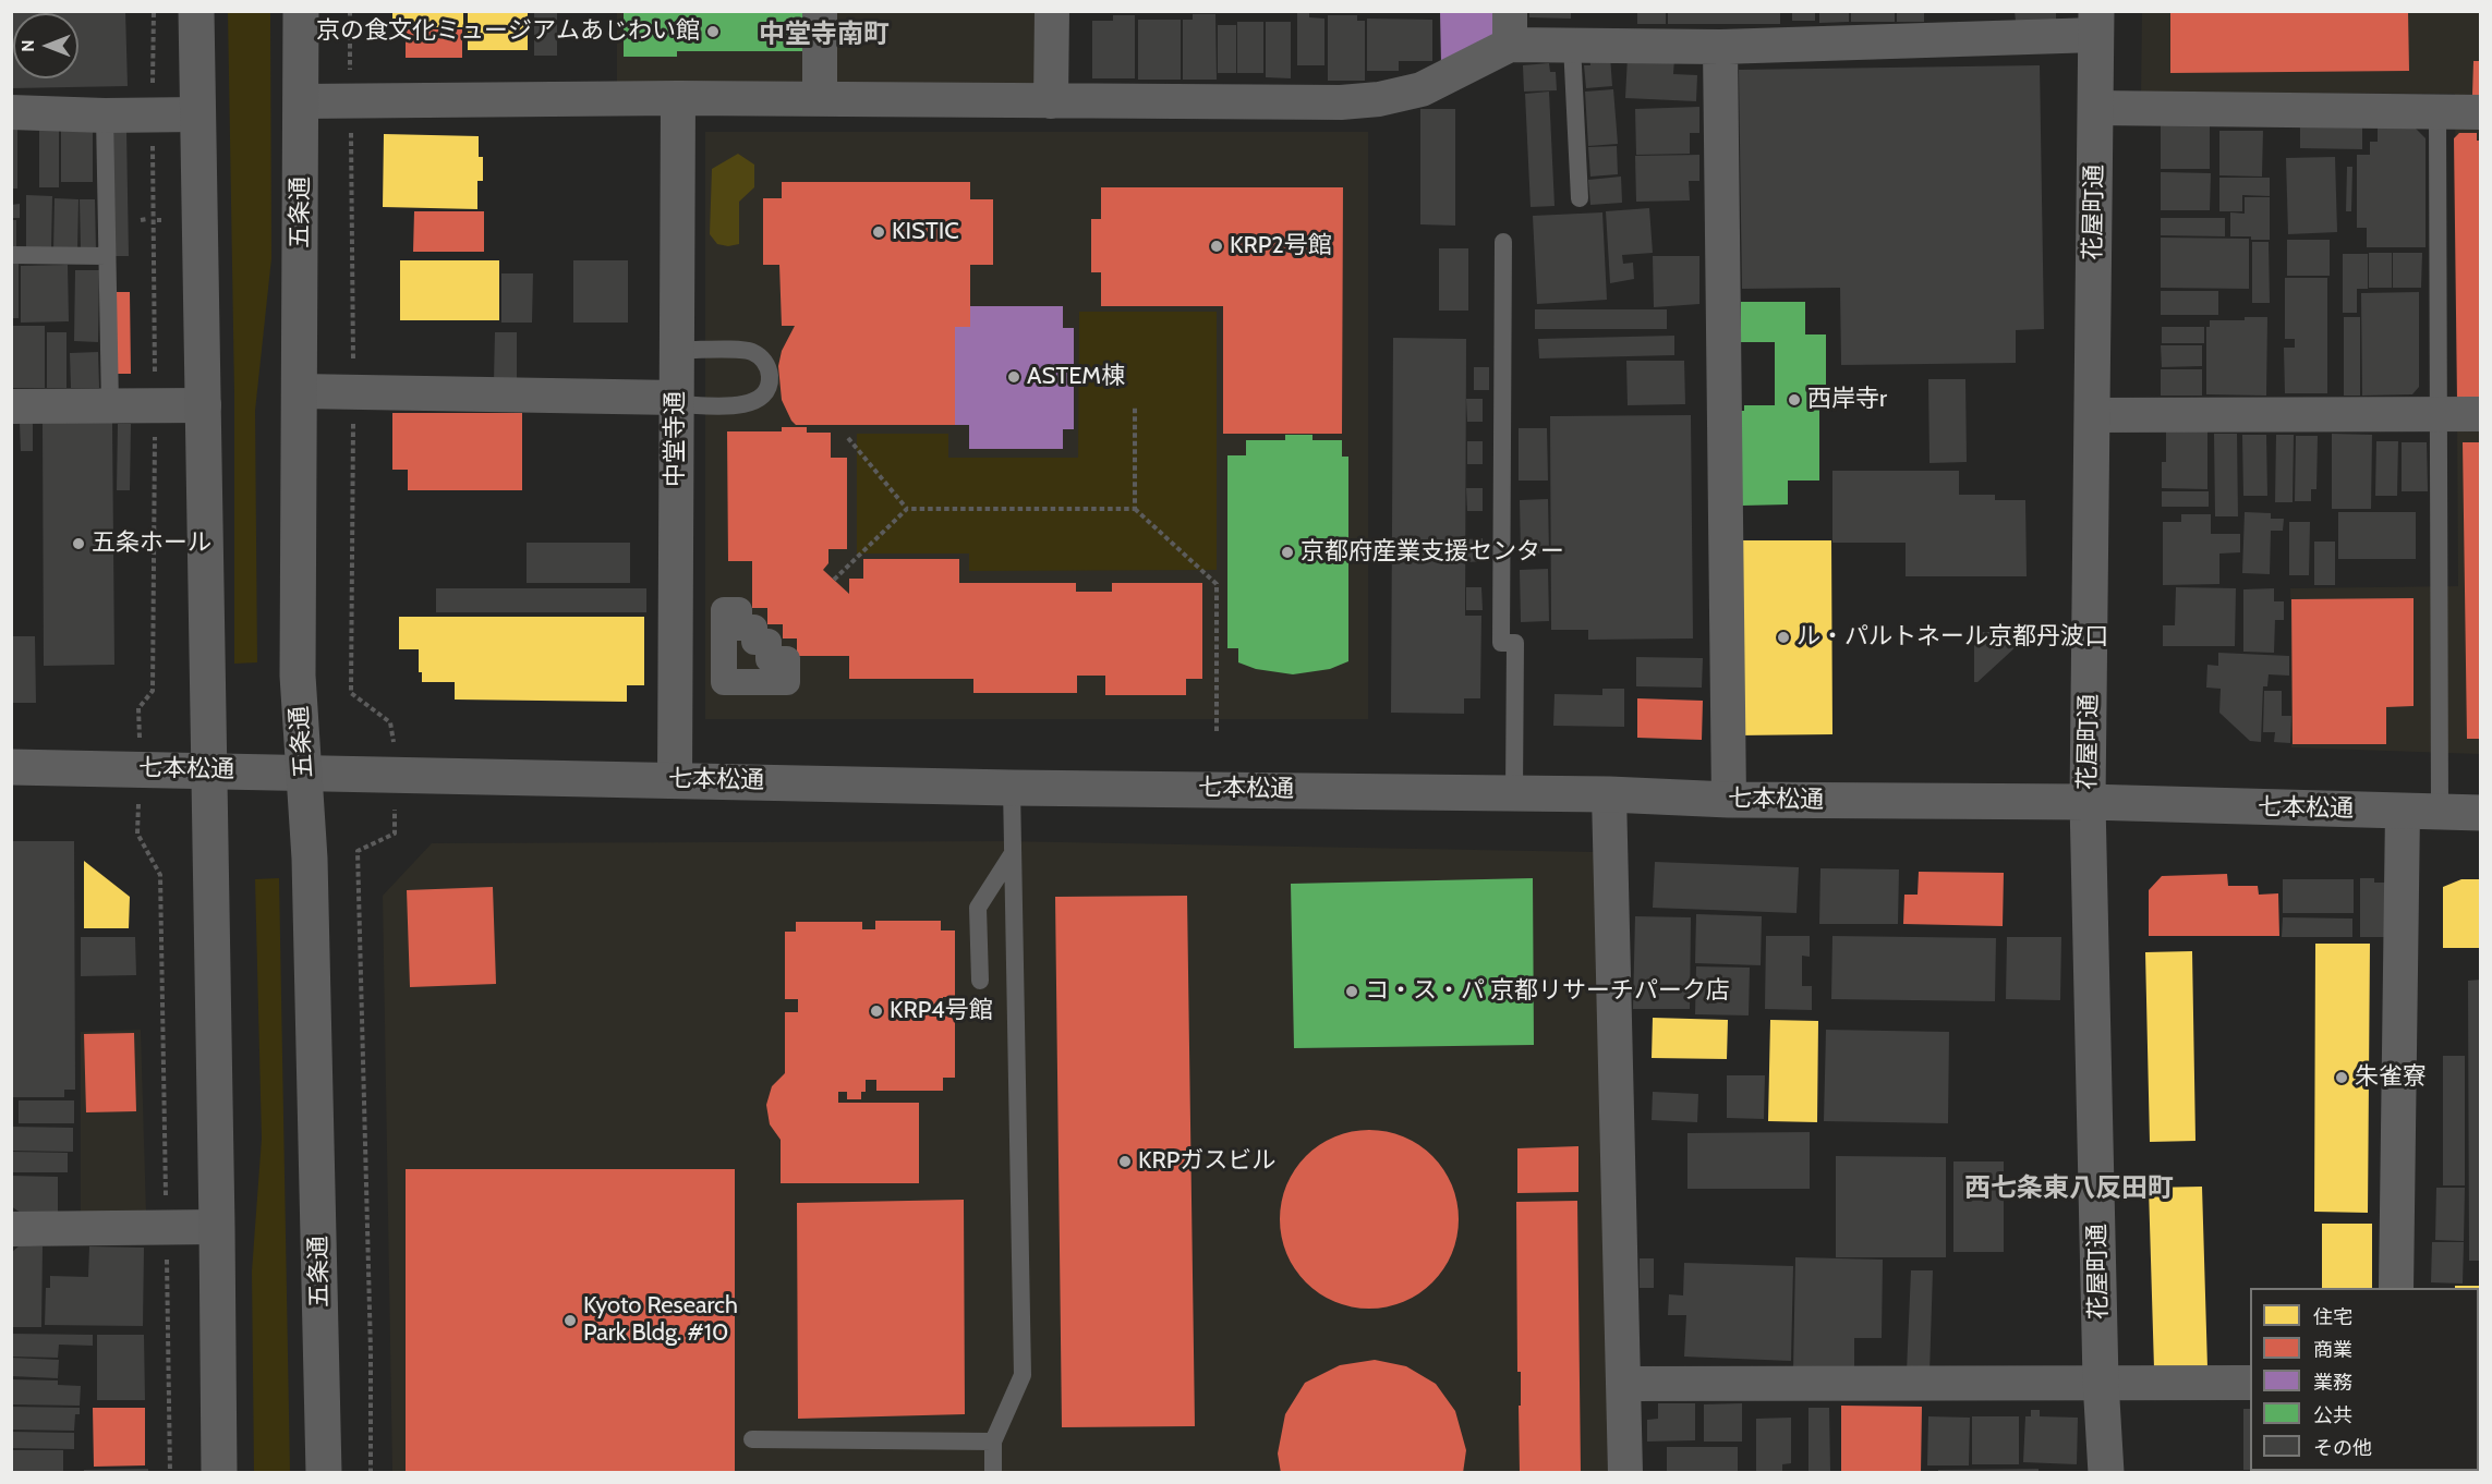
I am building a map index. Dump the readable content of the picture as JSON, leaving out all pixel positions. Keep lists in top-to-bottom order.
{
  "streets": {
    "highway": ["五条通"],
    "street": ["花屋町通", "中堂寺通", "七本松通"]
  },
  "crossings": [
    ["五条通", "七本松通"],
    ["花屋町通", "七本松通"],
    ["中堂寺通", "七本松通"]
  ],
  "districts": ["中堂寺南町", "西七条東八反田町"],
  "places": [
    "京の食文化ミュージアムあじわい館",
    "KISTIC",
    "KRP2号館",
    "ASTEM棟",
    "西岸寺r",
    "五条ホール",
    "京都府産業支援センター",
    "ル・パルトネール京都丹波口",
    "コ・ス・パ 京都リサーチパーク店",
    "KRP4号館",
    "朱雀寮",
    "KRPガスビル",
    "Kyoto Research Park Bldg. #10"
  ],
  "legend": [
    "住宅",
    "商業",
    "業務",
    "公共",
    "その他"
  ],
  "north": "left"
}
